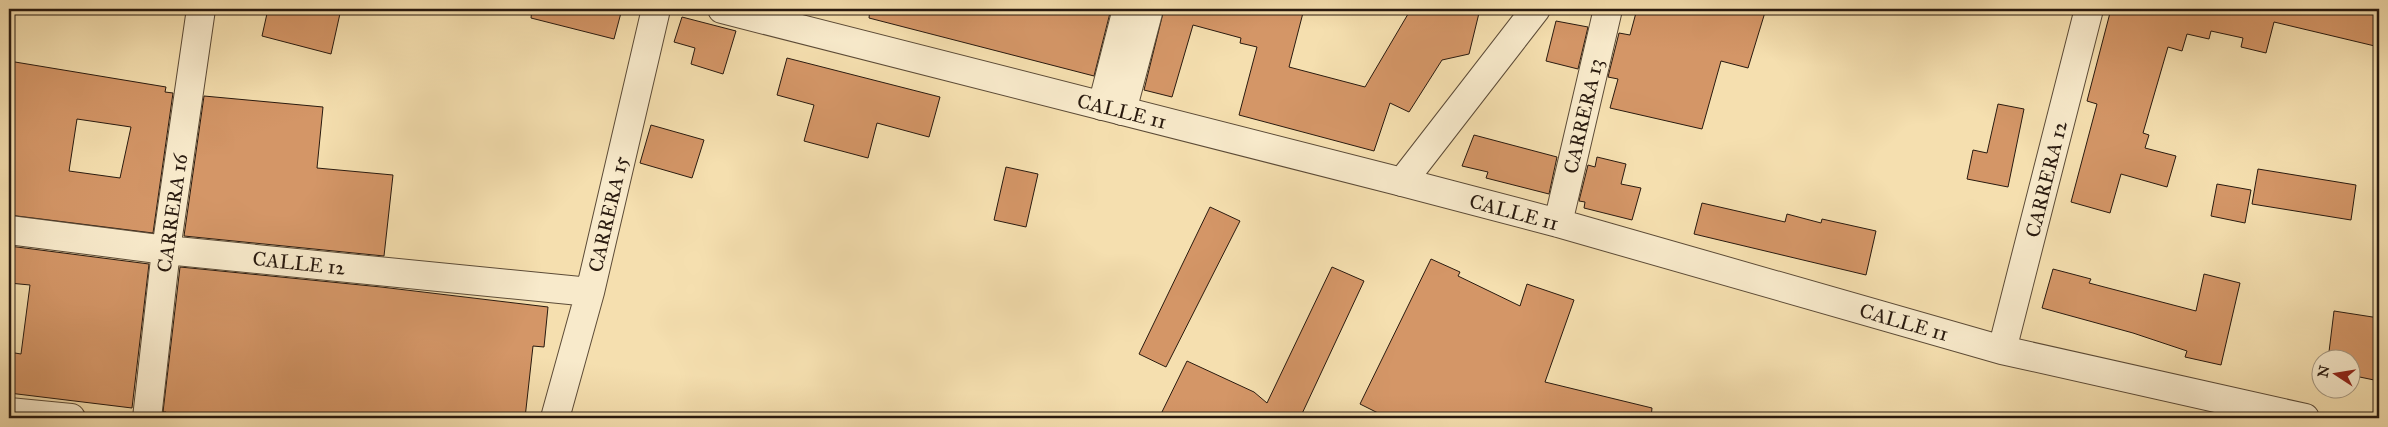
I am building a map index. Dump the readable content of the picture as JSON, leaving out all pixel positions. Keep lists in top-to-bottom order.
{
  "streets": {
    "street": [
      "CALLE 11",
      "CARRERA 13",
      "CARRERA 12",
      "CARRERA 16",
      "CARRERA 15",
      "CALLE 12"
    ]
  },
  "crossings": [
    ["CALLE 11", "CARRERA 13"],
    ["CALLE 11", "CARRERA 12"],
    ["CARRERA 16", "CALLE 12"],
    ["CARRERA 15", "CALLE 12"]
  ],
  "north": "left"
}
